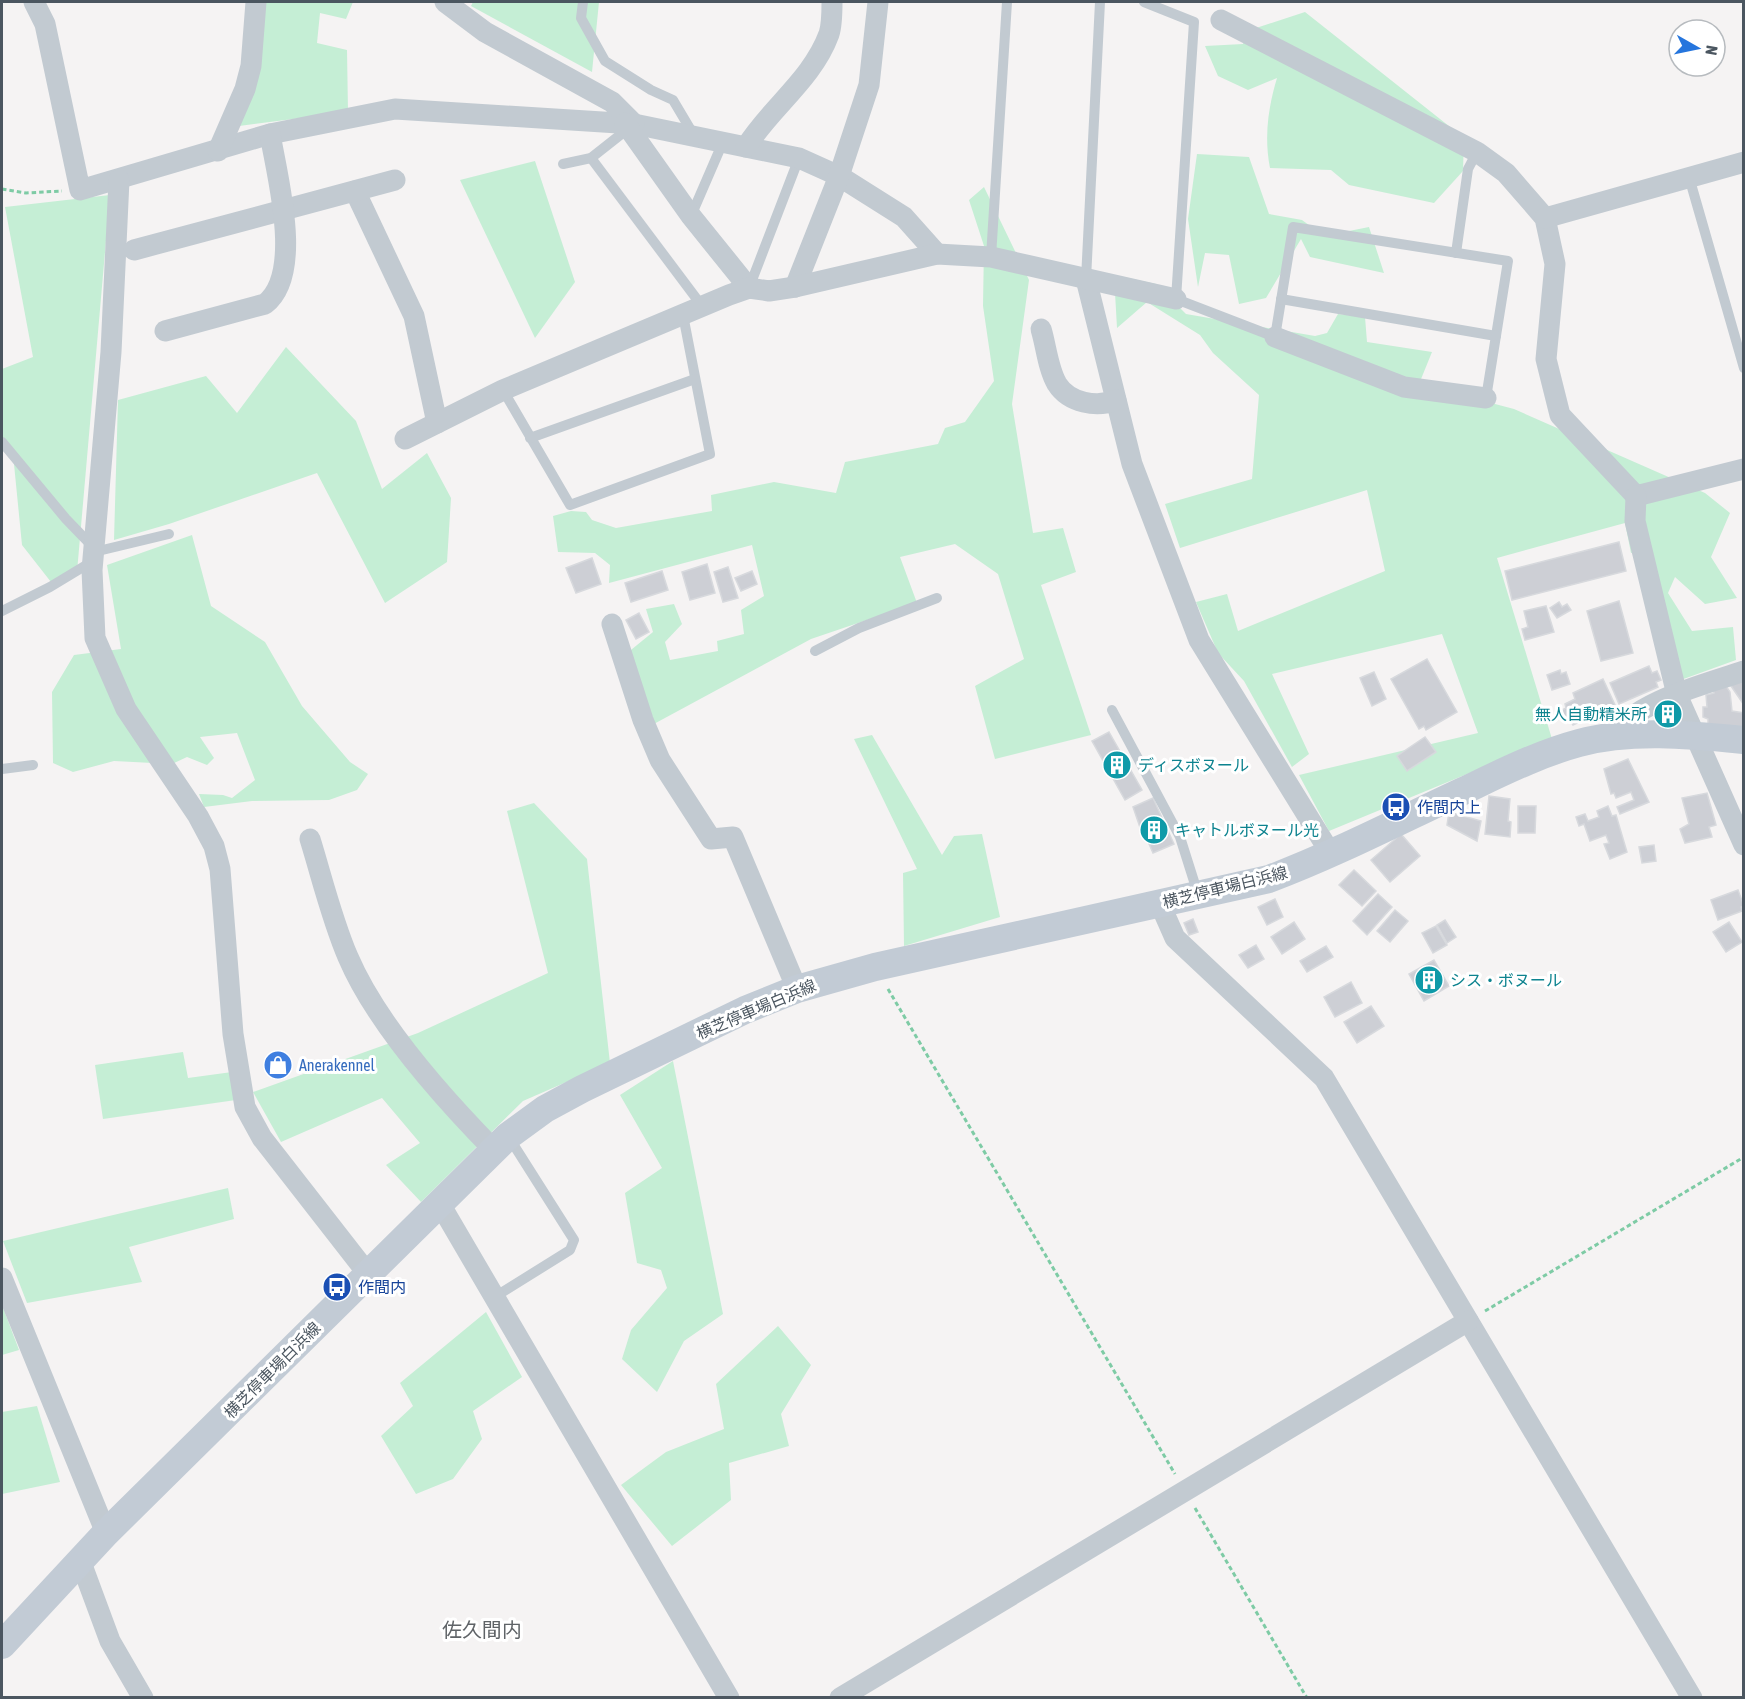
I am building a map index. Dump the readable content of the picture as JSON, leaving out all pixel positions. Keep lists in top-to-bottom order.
{
  "streets": {
    "main road": ["横芝停車場白浜線"]
  },
  "districts": ["佐久間内"],
  "places": {
    "building": [
      "無人自動精米所",
      "ディスボヌール",
      "キャトルボヌール光",
      "シス・ボヌール"
    ],
    "bus stop": ["作間内上", "作間内"],
    "shop": ["Anerakennel"]
  },
  "north": "right"
}
